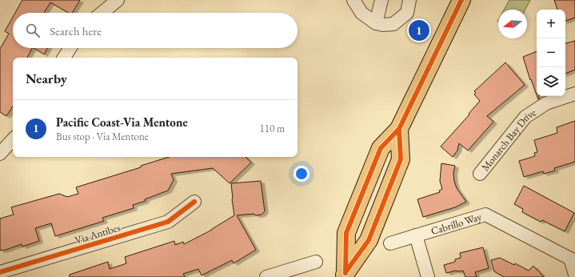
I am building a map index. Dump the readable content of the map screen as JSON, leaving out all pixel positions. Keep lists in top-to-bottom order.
{
  "streets": {
    "street": ["Monarch Bay Drive", "Cabrillo Way", "Via Antibes"]
  },
  "north": "left",
  "page": {
    "map_buttons": ["+", "−"],
    "search": "Search here",
    "pins": "1",
    "heading": "Nearby",
    "list": [
      {
        "mark": "1",
        "name": "Pacific Coast-Via Mentone",
        "note": "Bus stop · Via Mentone",
        "value": "110 m"
      }
    ]
  }
}
